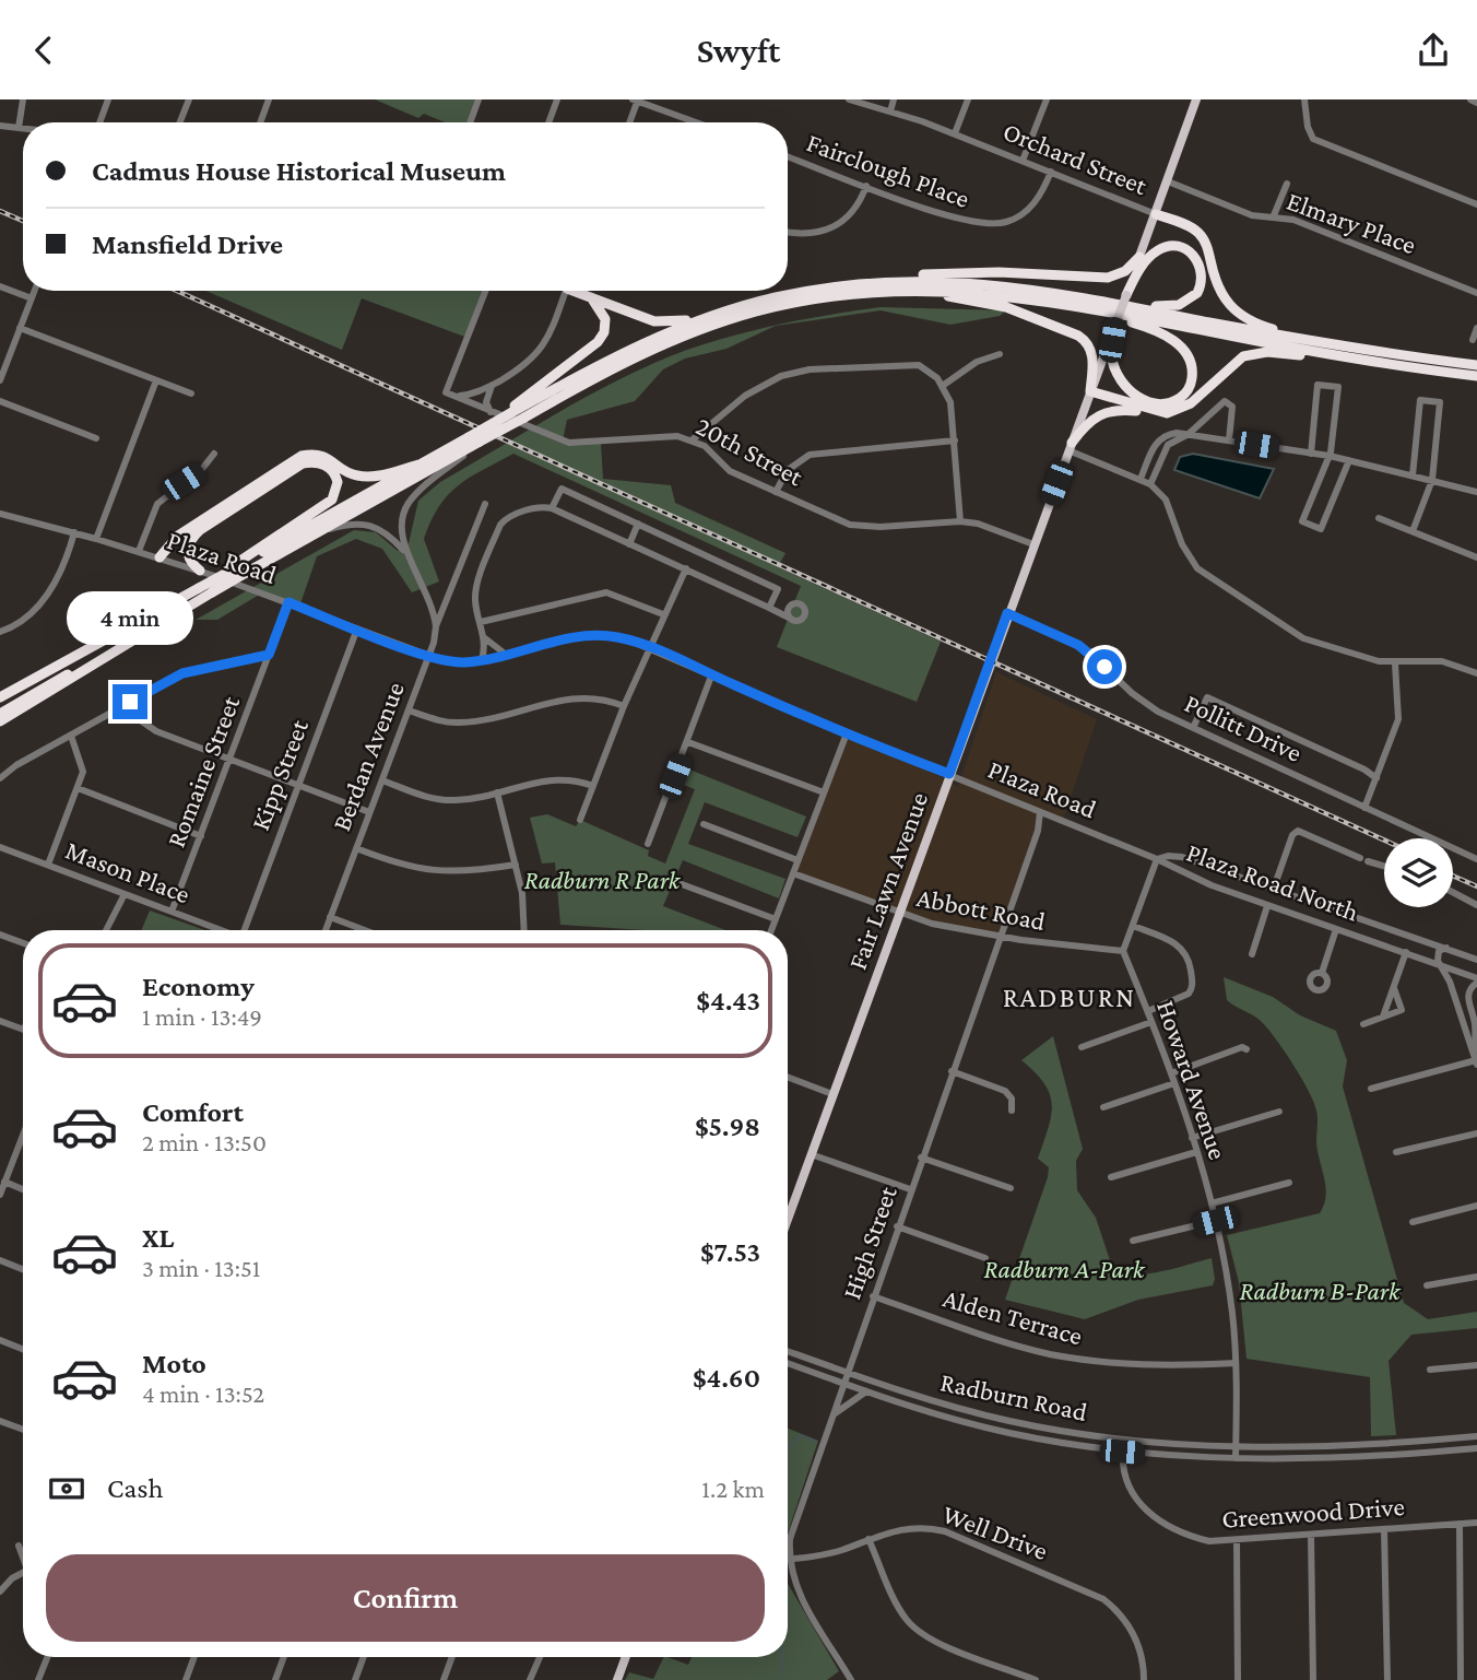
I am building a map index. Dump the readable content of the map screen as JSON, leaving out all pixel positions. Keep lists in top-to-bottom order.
{
  "streets": {
    "main road": ["Fair Lawn Avenue"],
    "street": [
      "Orchard Street",
      "Fairclough Place",
      "Elmary Place",
      "20th Street",
      "Plaza Road",
      "Pollitt Drive",
      "Berdan Avenue",
      "Romaine Street",
      "Kipp Street",
      "Mason Place",
      "Plaza Road North",
      "Abbott Road",
      "Howard Avenue",
      "High Street",
      "Alden Terrace",
      "Radburn Road",
      "Greenwood Drive",
      "Well Drive"
    ]
  },
  "crossings": [
    ["Orchard Street", "Fairclough Place"],
    ["Orchard Street", "Fair Lawn Avenue"],
    ["Elmary Place", "Fair Lawn Avenue"],
    ["20th Street", "Fair Lawn Avenue"],
    ["Plaza Road", "Berdan Avenue"],
    ["Plaza Road", "Romaine Street"],
    ["Plaza Road", "Kipp Street"],
    ["Plaza Road", "Fair Lawn Avenue"],
    ["Plaza Road", "Plaza Road North"],
    ["Plaza Road", "High Street"],
    ["Pollitt Drive", "Fair Lawn Avenue"],
    ["Romaine Street", "Mason Place"],
    ["Fair Lawn Avenue", "Abbott Road"],
    ["Abbott Road", "Howard Avenue"],
    ["Abbott Road", "High Street"],
    ["Howard Avenue", "Alden Terrace"],
    ["Howard Avenue", "Radburn Road"],
    ["High Street", "Alden Terrace"],
    ["High Street", "Radburn Road"],
    ["High Street", "Well Drive"],
    ["Radburn Road", "Greenwood Drive"]
  ],
  "districts": ["RADBURN"],
  "parks": ["Radburn R Park", "Radburn A-Park", "Radburn B-Park"],
  "page": {
    "header": "Swyft",
    "banner": ["Cadmus House Historical Museum", "Mansfield Drive"],
    "bubble": "4 min",
    "list": [
      {
        "name": "Economy",
        "note": "1 min · 13:49",
        "value": "$4.43"
      },
      {
        "name": "Comfort",
        "note": "2 min · 13:50",
        "value": "$5.98"
      },
      {
        "name": "XL",
        "note": "3 min · 13:51",
        "value": "$7.53"
      },
      {
        "name": "Moto",
        "note": "4 min · 13:52",
        "value": "$4.60"
      }
    ],
    "pay": ["Cash", "1.2 km"],
    "buttons": "Confirm"
  }
}
